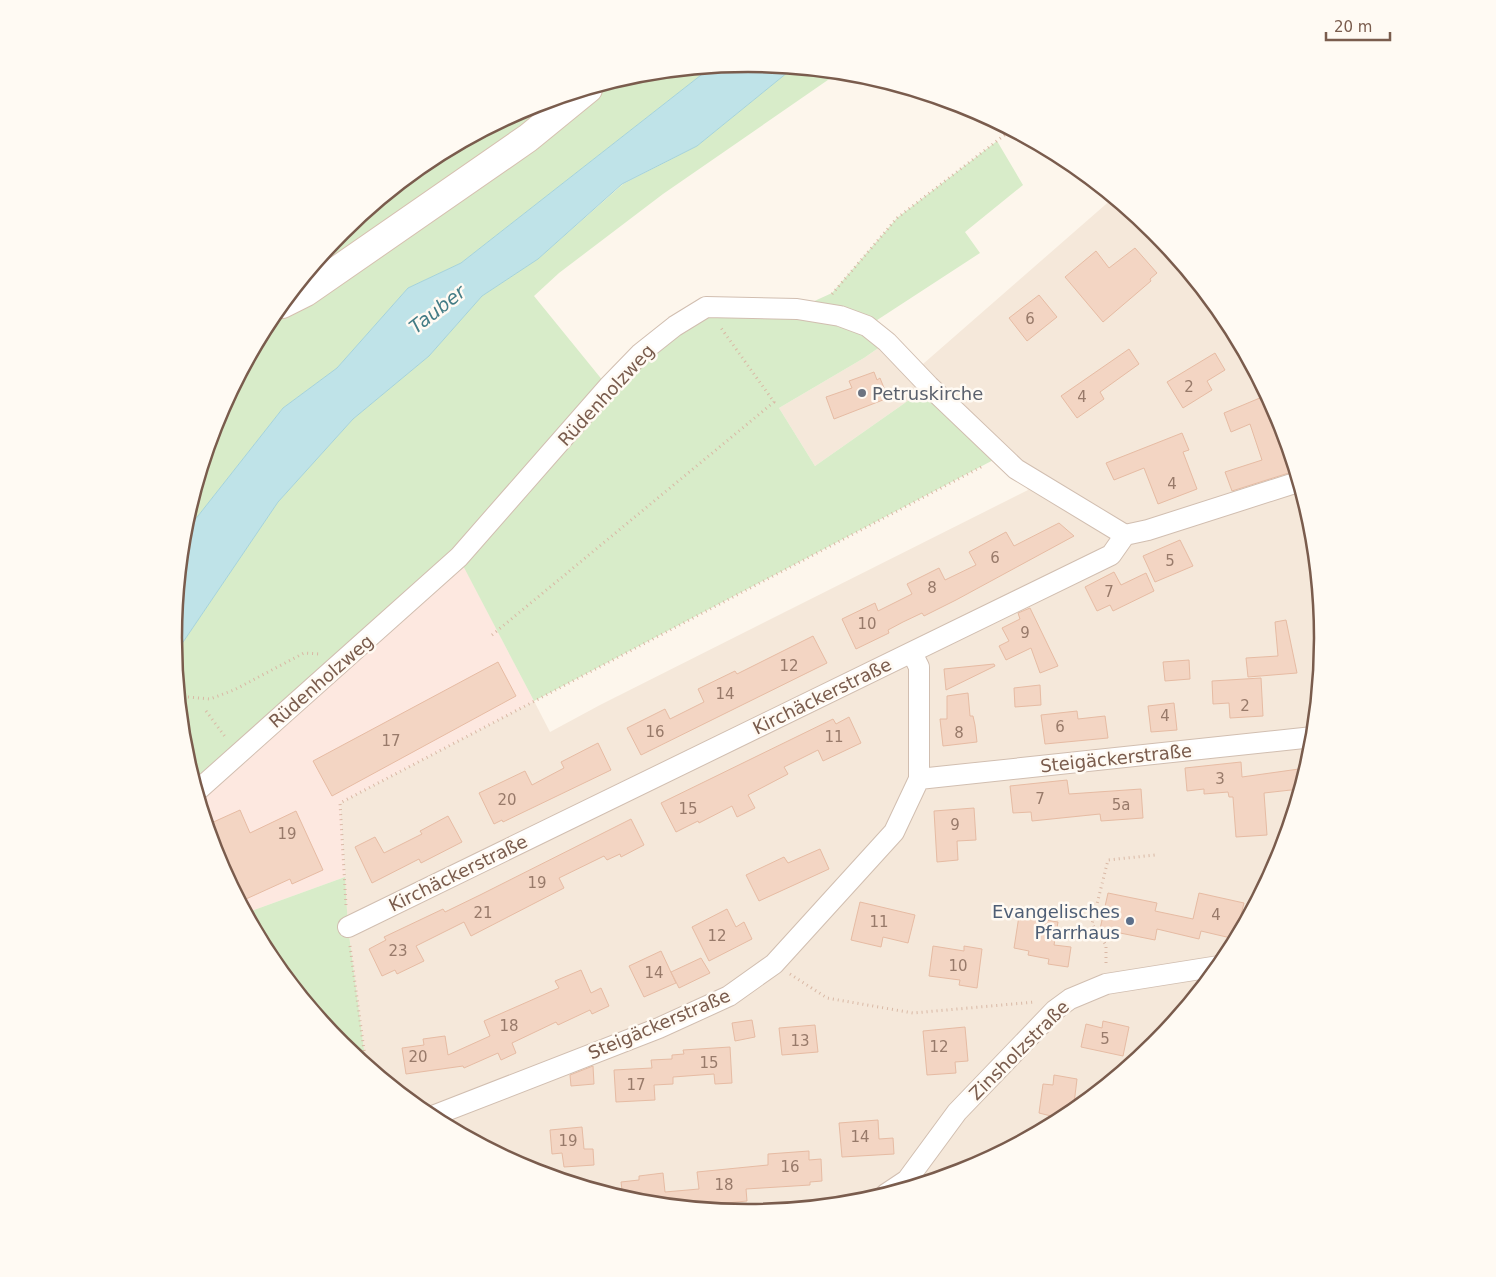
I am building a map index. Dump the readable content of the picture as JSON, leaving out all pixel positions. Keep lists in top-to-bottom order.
{
  "streets": {
    "street": [
      "Rüdenholzweg",
      "Kirchäckerstraße",
      "Steigäckerstraße",
      "Zinsholzstraße"
    ]
  },
  "crossings": [
    ["Kirchäckerstraße", "Steigäckerstraße"]
  ],
  "water": ["Tauber"],
  "places": ["Petruskirche", "Evangelisches Pfarrhaus"],
  "house_numbers": [
    "6",
    "2",
    "4",
    "4",
    "6",
    "5",
    "8",
    "7",
    "10",
    "9",
    "12",
    "14",
    "2",
    "4",
    "6",
    "16",
    "8",
    "11",
    "17",
    "3",
    "7",
    "20",
    "5a",
    "15",
    "9",
    "19",
    "19",
    "21",
    "4",
    "11",
    "12",
    "23",
    "10",
    "14",
    "18",
    "5",
    "13",
    "12",
    "20",
    "15",
    "17",
    "14",
    "19",
    "16",
    "18"
  ],
  "scale_bar": "20 m"
}
